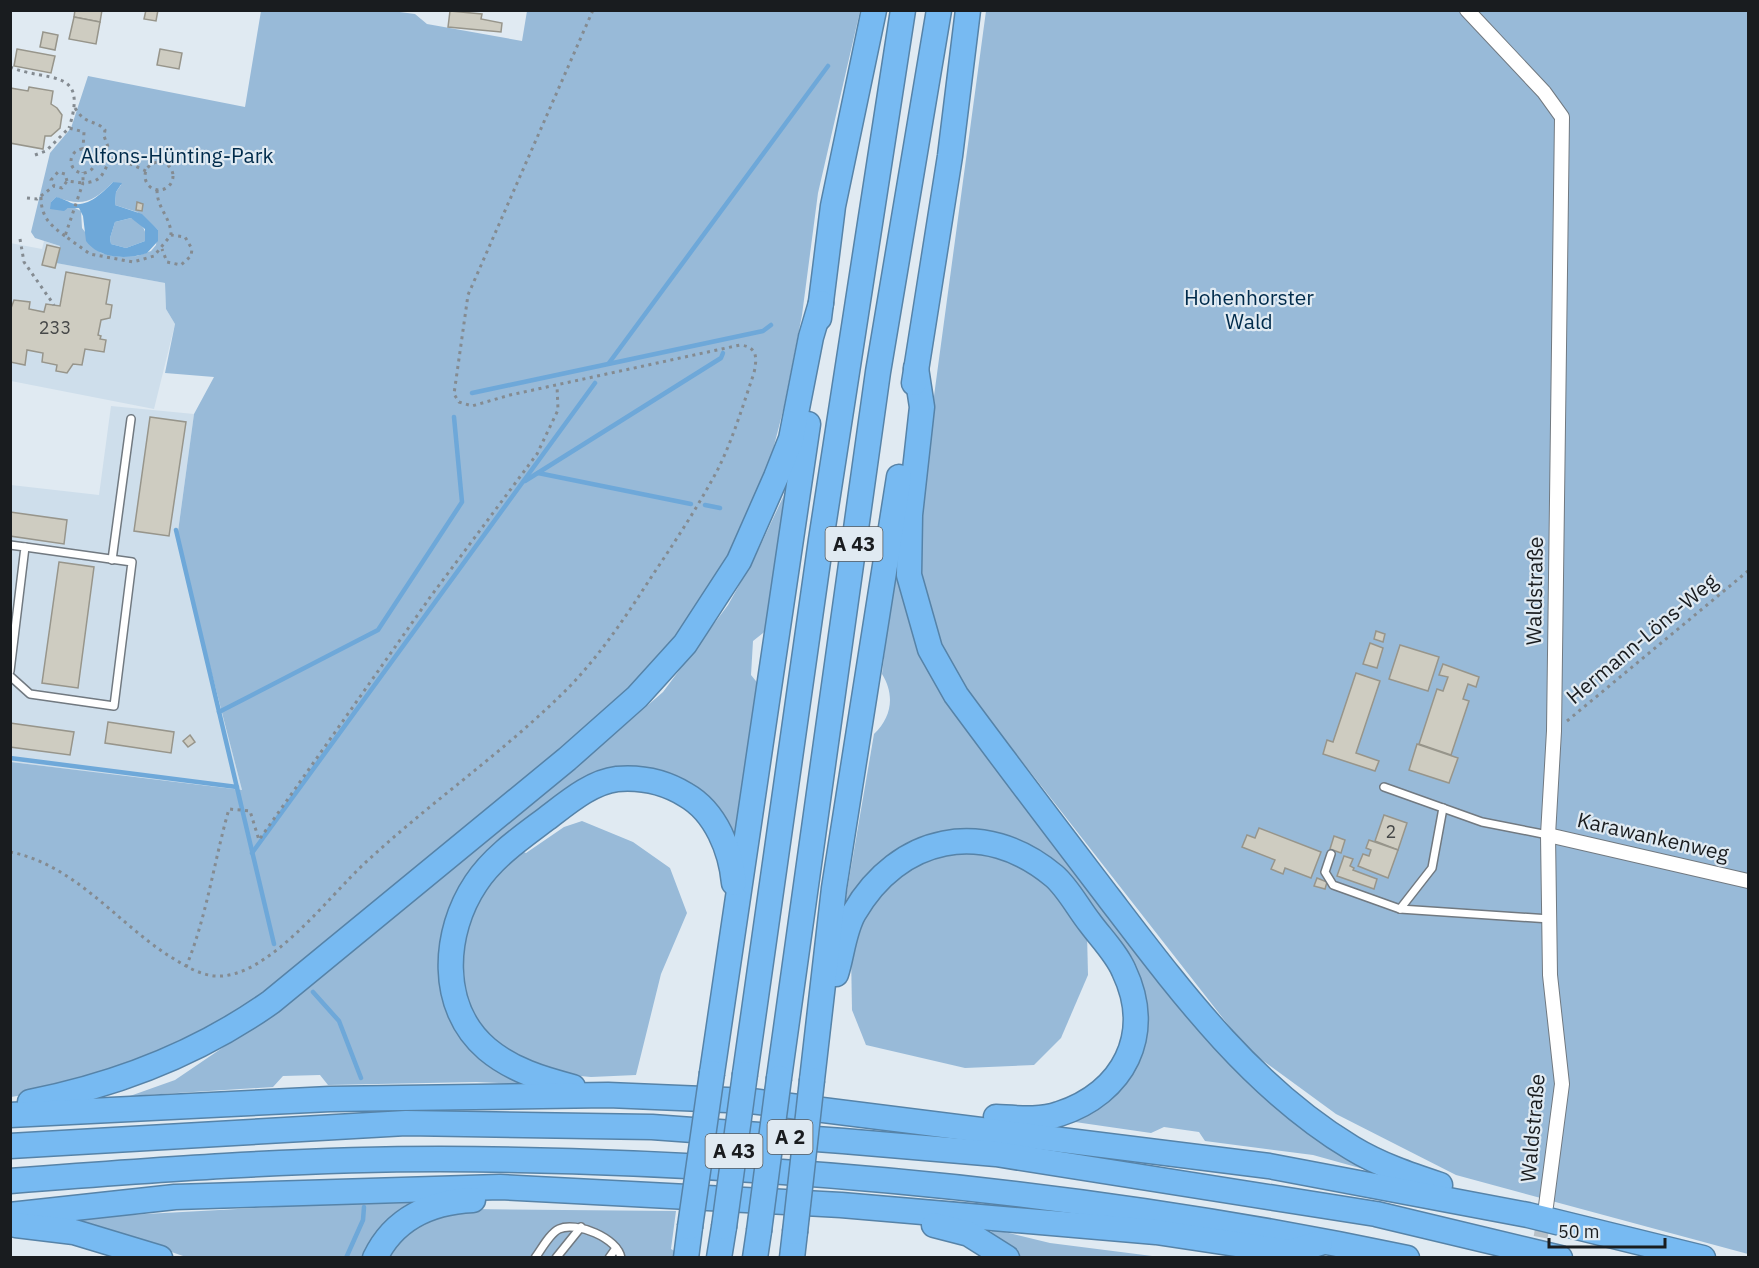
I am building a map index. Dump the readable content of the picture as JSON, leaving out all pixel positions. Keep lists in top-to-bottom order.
{
  "streets": {
    "highway": ["A 43", "A 2"],
    "street": ["Waldstraße", "Karawankenweg"],
    "path": ["Hermann-Löns-Weg"]
  },
  "crossings": [
    ["Waldstraße", "Hermann-Löns-Weg"],
    ["Waldstraße", "Karawankenweg"]
  ],
  "parks": ["Alfons-Hünting-Park", "Hohenhorster Wald"],
  "house_numbers": ["233", "2"],
  "scale_bar": "50 m"
}
